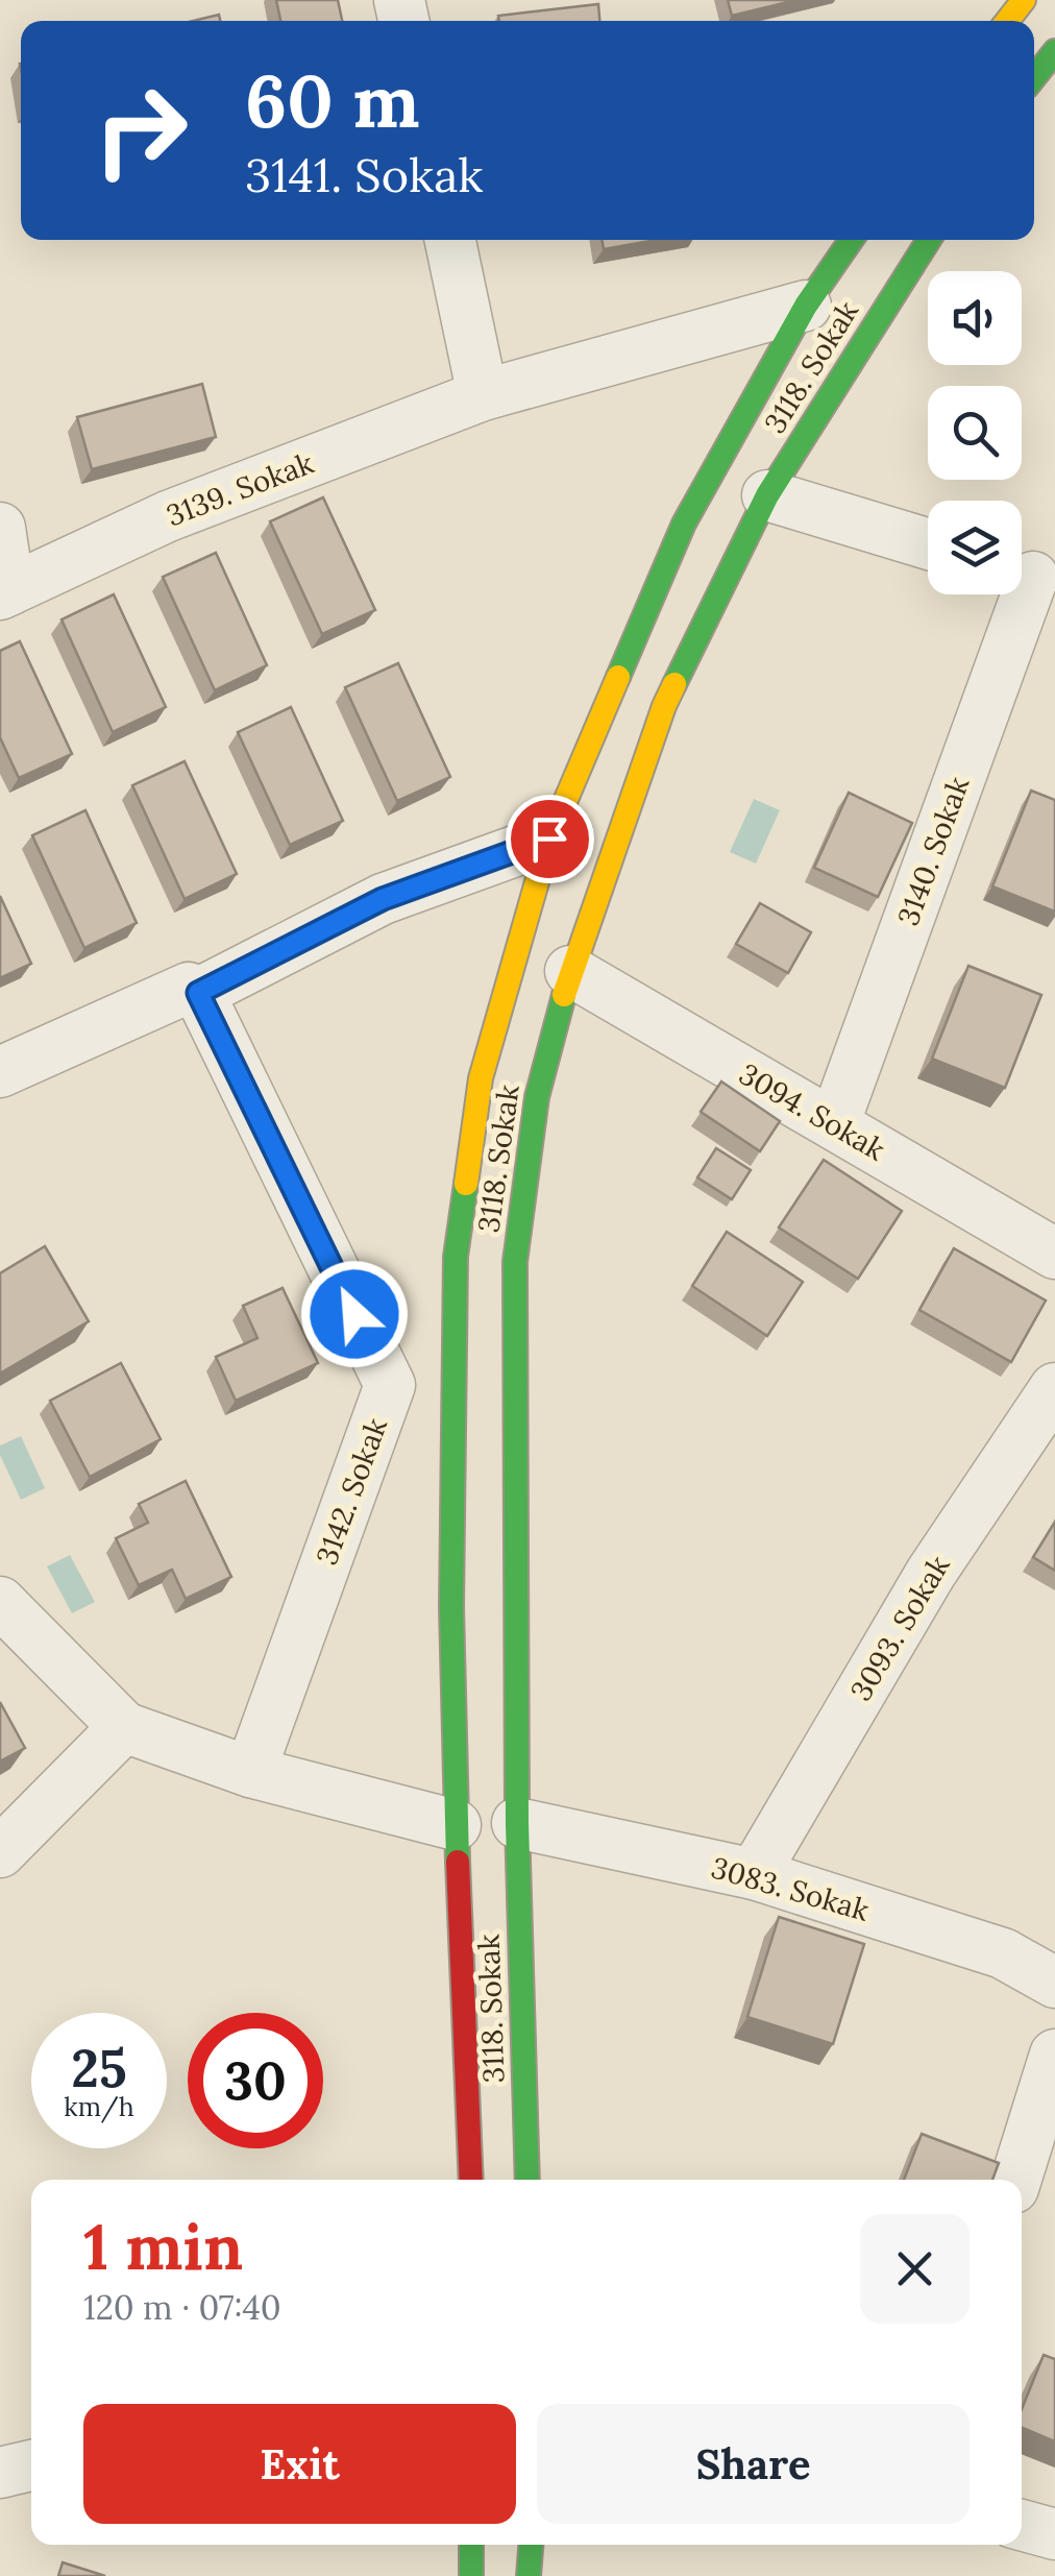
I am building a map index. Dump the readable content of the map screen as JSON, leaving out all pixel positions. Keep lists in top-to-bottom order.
{
  "streets": {
    "main road": ["3118. Sokak"],
    "street": [
      "3139. Sokak",
      "3140. Sokak",
      "3094. Sokak",
      "3142. Sokak",
      "3093. Sokak",
      "3083. Sokak"
    ]
  },
  "crossings": [
    ["3118. Sokak", "3139. Sokak"],
    ["3118. Sokak", "3094. Sokak"],
    ["3118. Sokak", "3083. Sokak"],
    ["3140. Sokak", "3094. Sokak"],
    ["3093. Sokak", "3083. Sokak"]
  ],
  "page": {
    "turn": ["60 m", "3141. Sokak"],
    "speed": "25 km/h",
    "limit": "30",
    "heading": ["1 min", "120 m · 07:40"],
    "buttons": ["Exit", "Share"]
  }
}
